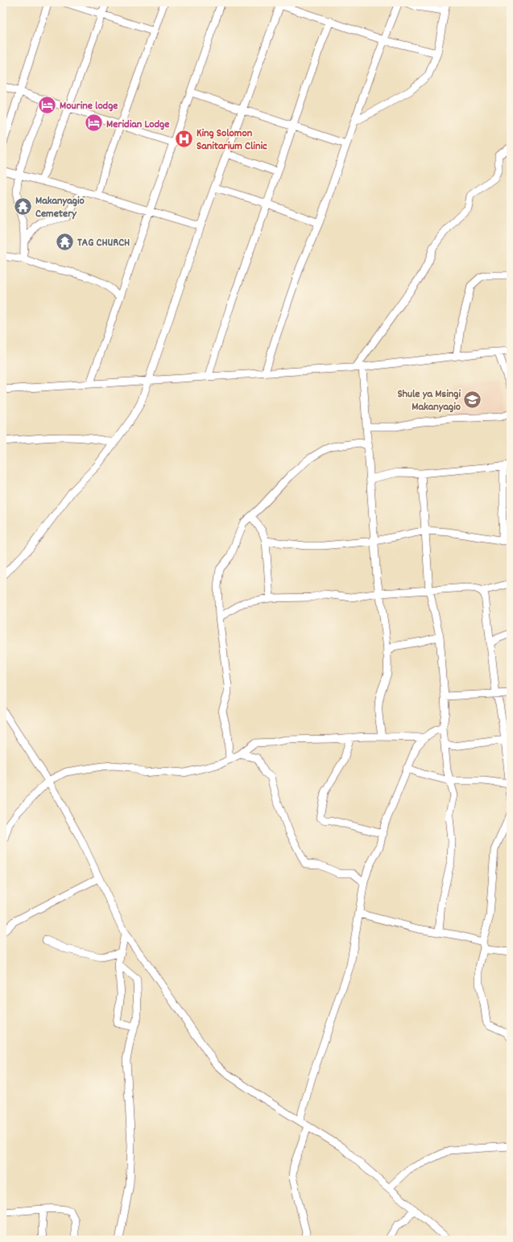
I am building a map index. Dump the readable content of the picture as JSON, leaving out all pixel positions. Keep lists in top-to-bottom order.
{
  "places": {
    "hotel": ["Mourine lodge", "Meridian Lodge"],
    "hospital": ["King Solomon Sanitarium Clinic"],
    "temple": ["Makanyagio Cemetery", "TAG CHURCH"],
    "school or university": ["Shule ya Msingi Makanyagio"]
  }
}
